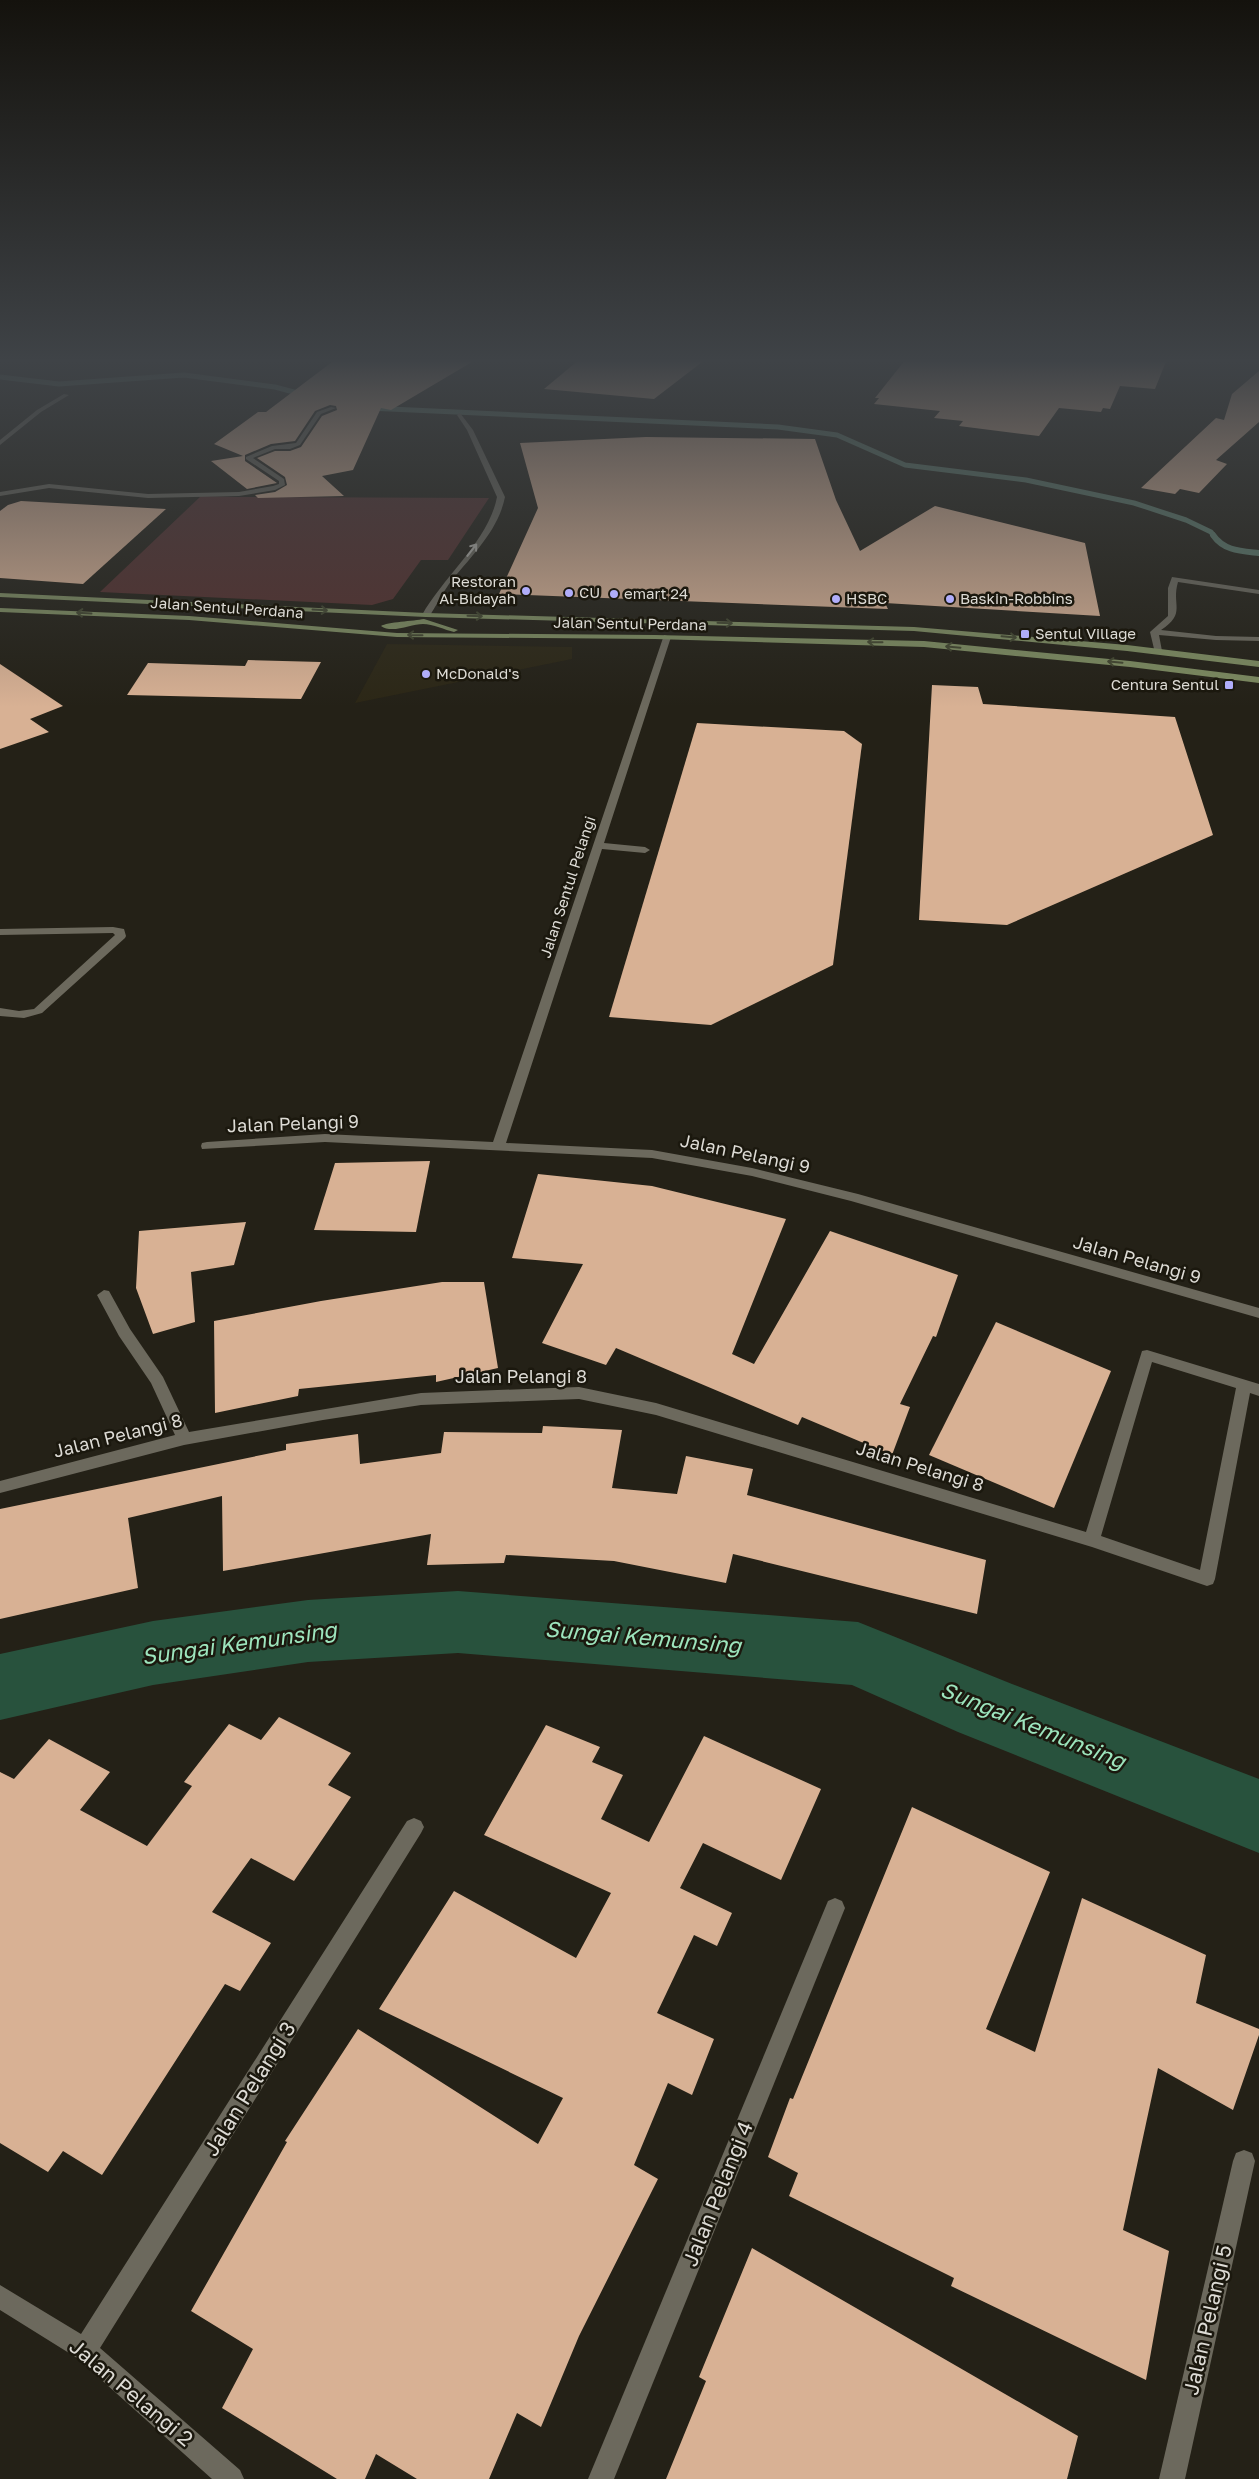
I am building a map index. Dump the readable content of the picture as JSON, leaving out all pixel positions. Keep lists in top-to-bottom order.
{
  "streets": {
    "main road": ["Jalan Sentul Perdana"],
    "street": [
      "Jalan Sentul Pelangi",
      "Jalan Pelangi 9",
      "Jalan Pelangi 8",
      "Jalan Pelangi 3",
      "Jalan Pelangi 4",
      "Jalan Pelangi 5",
      "Jalan Pelangi 2"
    ]
  },
  "crossings": [
    ["Jalan Sentul Perdana", "Jalan Sentul Pelangi"],
    ["Jalan Sentul Pelangi", "Jalan Pelangi 9"],
    ["Jalan Pelangi 3", "Jalan Pelangi 2"]
  ],
  "water": ["Sungai Kemunsing"],
  "places": {
    "other": [
      "Restoran Al-Bidayah",
      "CU",
      "emart 24",
      "HSBC",
      "Baskin-Robbins",
      "McDonald's"
    ],
    "transit": ["Sentul Village", "Centura Sentul"]
  }
}
